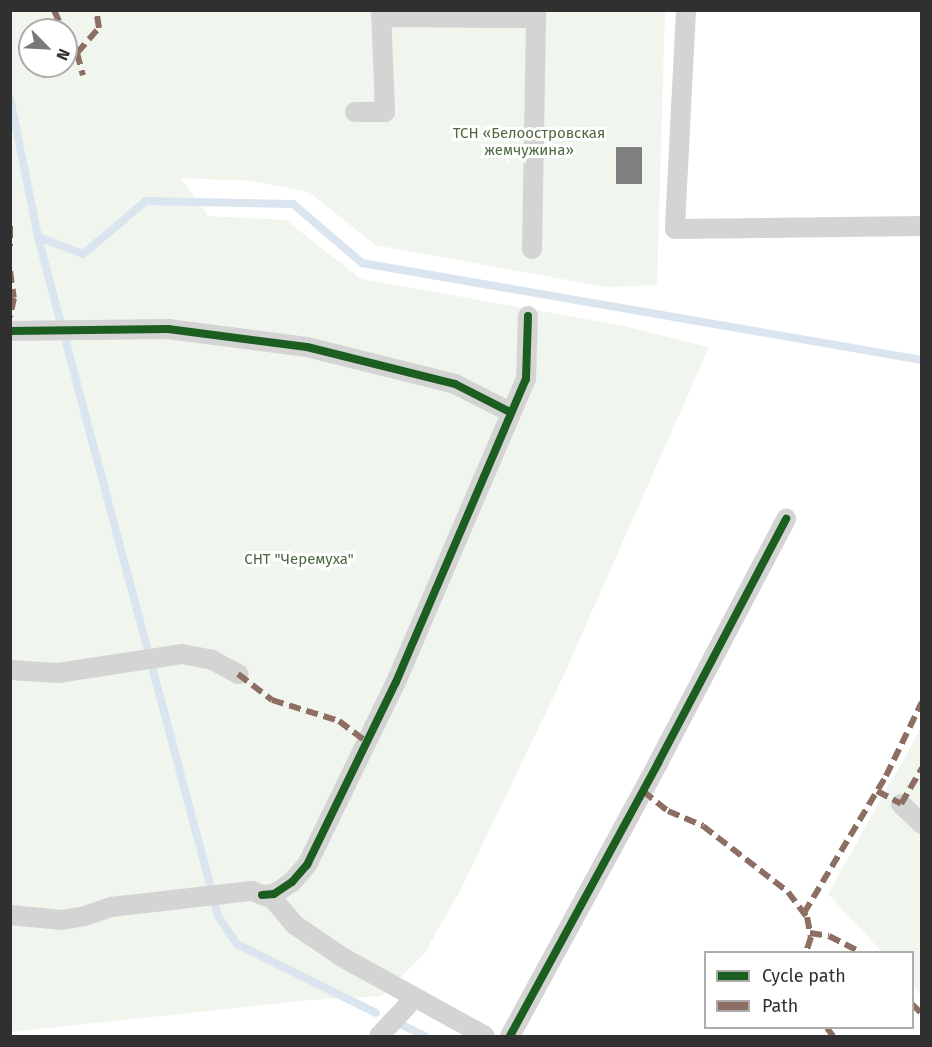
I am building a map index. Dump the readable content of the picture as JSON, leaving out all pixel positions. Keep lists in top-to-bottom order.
{
  "parks": ["ТСН «Белоостровская жемчужина»", "СНТ \"Черемуха\""],
  "legend": ["Cycle path", "Path"],
  "north": "bottom right"
}
